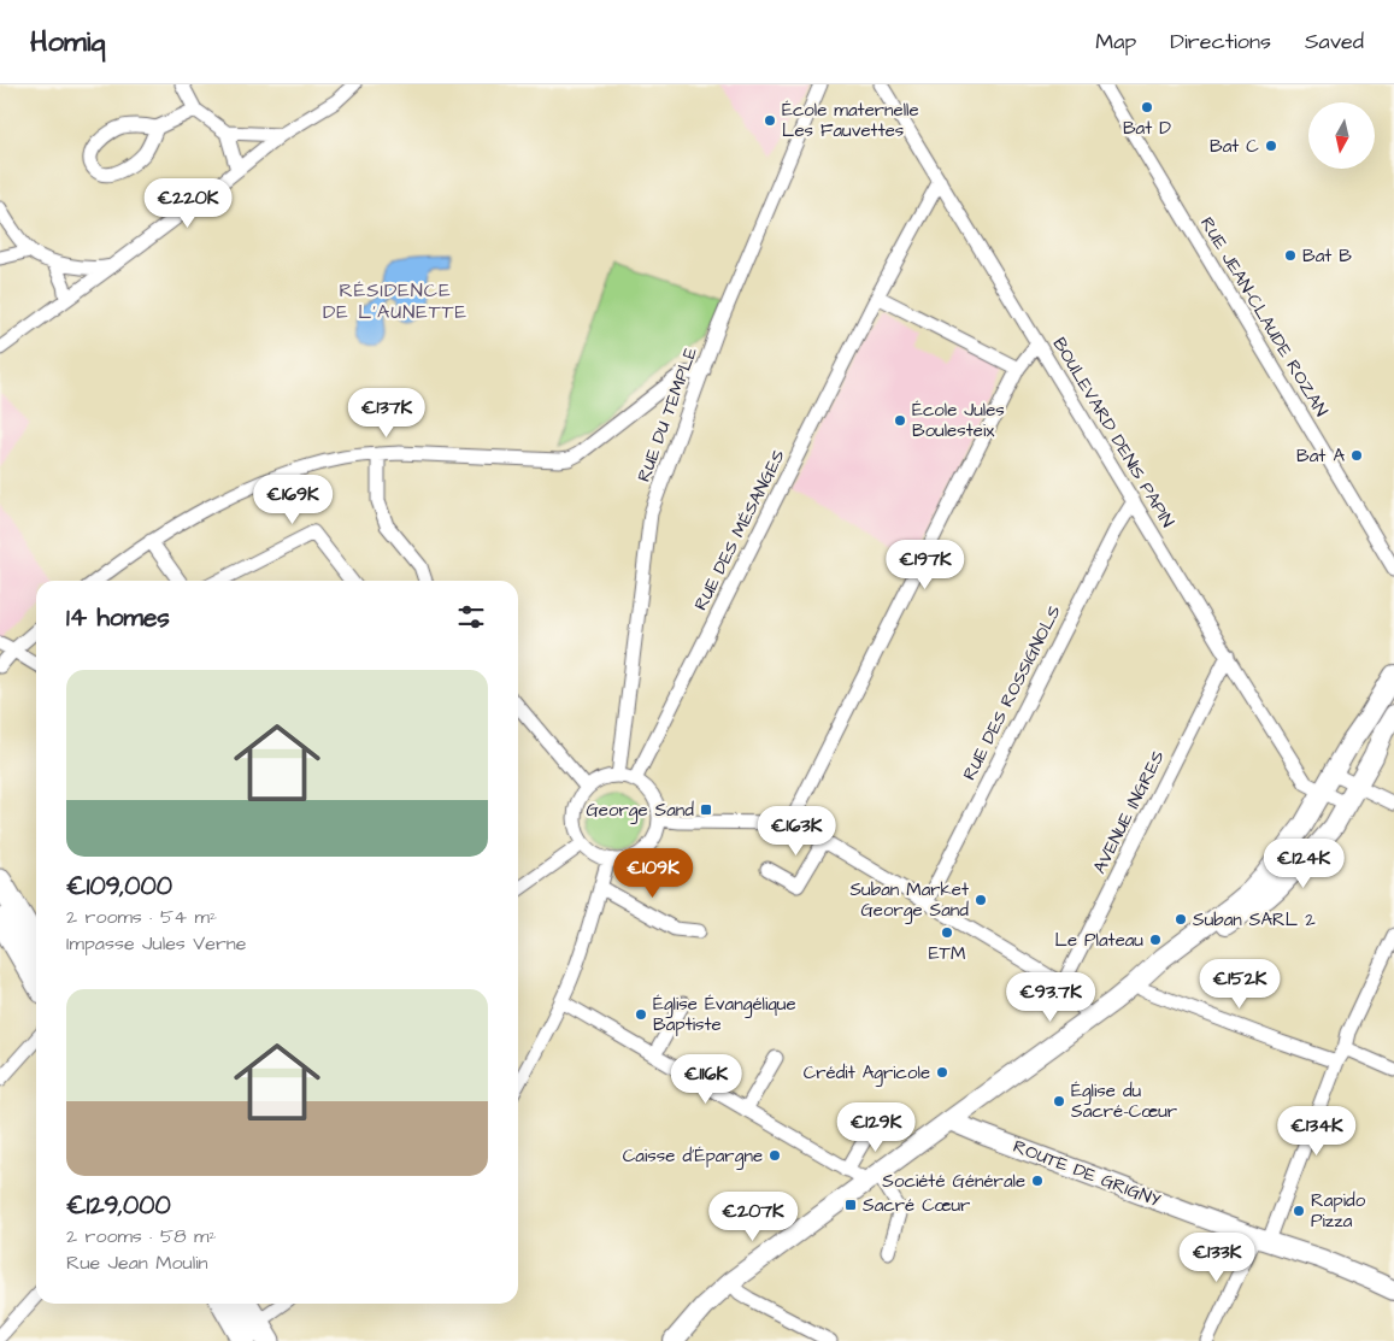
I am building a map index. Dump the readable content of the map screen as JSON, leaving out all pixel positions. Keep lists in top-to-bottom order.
{
  "streets": {
    "main road": ["ROUTE DE GRIGNY"],
    "street": [
      "RUE JEAN-CLAUDE ROZAN",
      "RUE DU TEMPLE",
      "BOULEVARD DENIS PAPIN",
      "RUE DES MÉSANGES",
      "RUE DES ROSSIGNOLS",
      "AVENUE INGRES"
    ]
  },
  "crossings": [
    ["RUE DU TEMPLE", "RUE DES MÉSANGES"],
    ["BOULEVARD DENIS PAPIN", "RUE DES MÉSANGES"],
    ["BOULEVARD DENIS PAPIN", "RUE DES ROSSIGNOLS"],
    ["BOULEVARD DENIS PAPIN", "AVENUE INGRES"]
  ],
  "districts": ["RÉSIDENCE DE L'AUNETTE"],
  "places": {
    "other": [
      "Bat D",
      "École maternelle Les Fauvettes",
      "Bat C",
      "Bat B",
      "École Jules Boulesteix",
      "Bat A",
      "Suban Market George Sand",
      "Suban SARL 2",
      "ETM",
      "Le Plateau",
      "Église Évangélique Baptiste",
      "Crédit Agricole",
      "Église du Sacré-Cœur",
      "Caisse d'Épargne",
      "Société Générale",
      "Rapido Pizza"
    ],
    "transit": ["George Sand", "Sacré Cœur"]
  },
  "north": "bottom",
  "page": {
    "header": "Homiq",
    "nav": ["Map", "Directions", "Saved"],
    "price": [
      "€220K",
      "€137K",
      "€169K",
      "€197K",
      "€163K",
      "€124K",
      "€109K",
      "€152K",
      "€93.7K",
      "€116K",
      "€129K",
      "€134K",
      "€207K",
      "€133K"
    ],
    "heading": "14 homes",
    "list": [
      {
        "name": "€109,000",
        "note": "2 rooms · 54 m² · Impasse Jules Verne"
      },
      {
        "name": "€129,000",
        "note": "2 rooms · 58 m² · Rue Jean Moulin"
      }
    ]
  }
}
